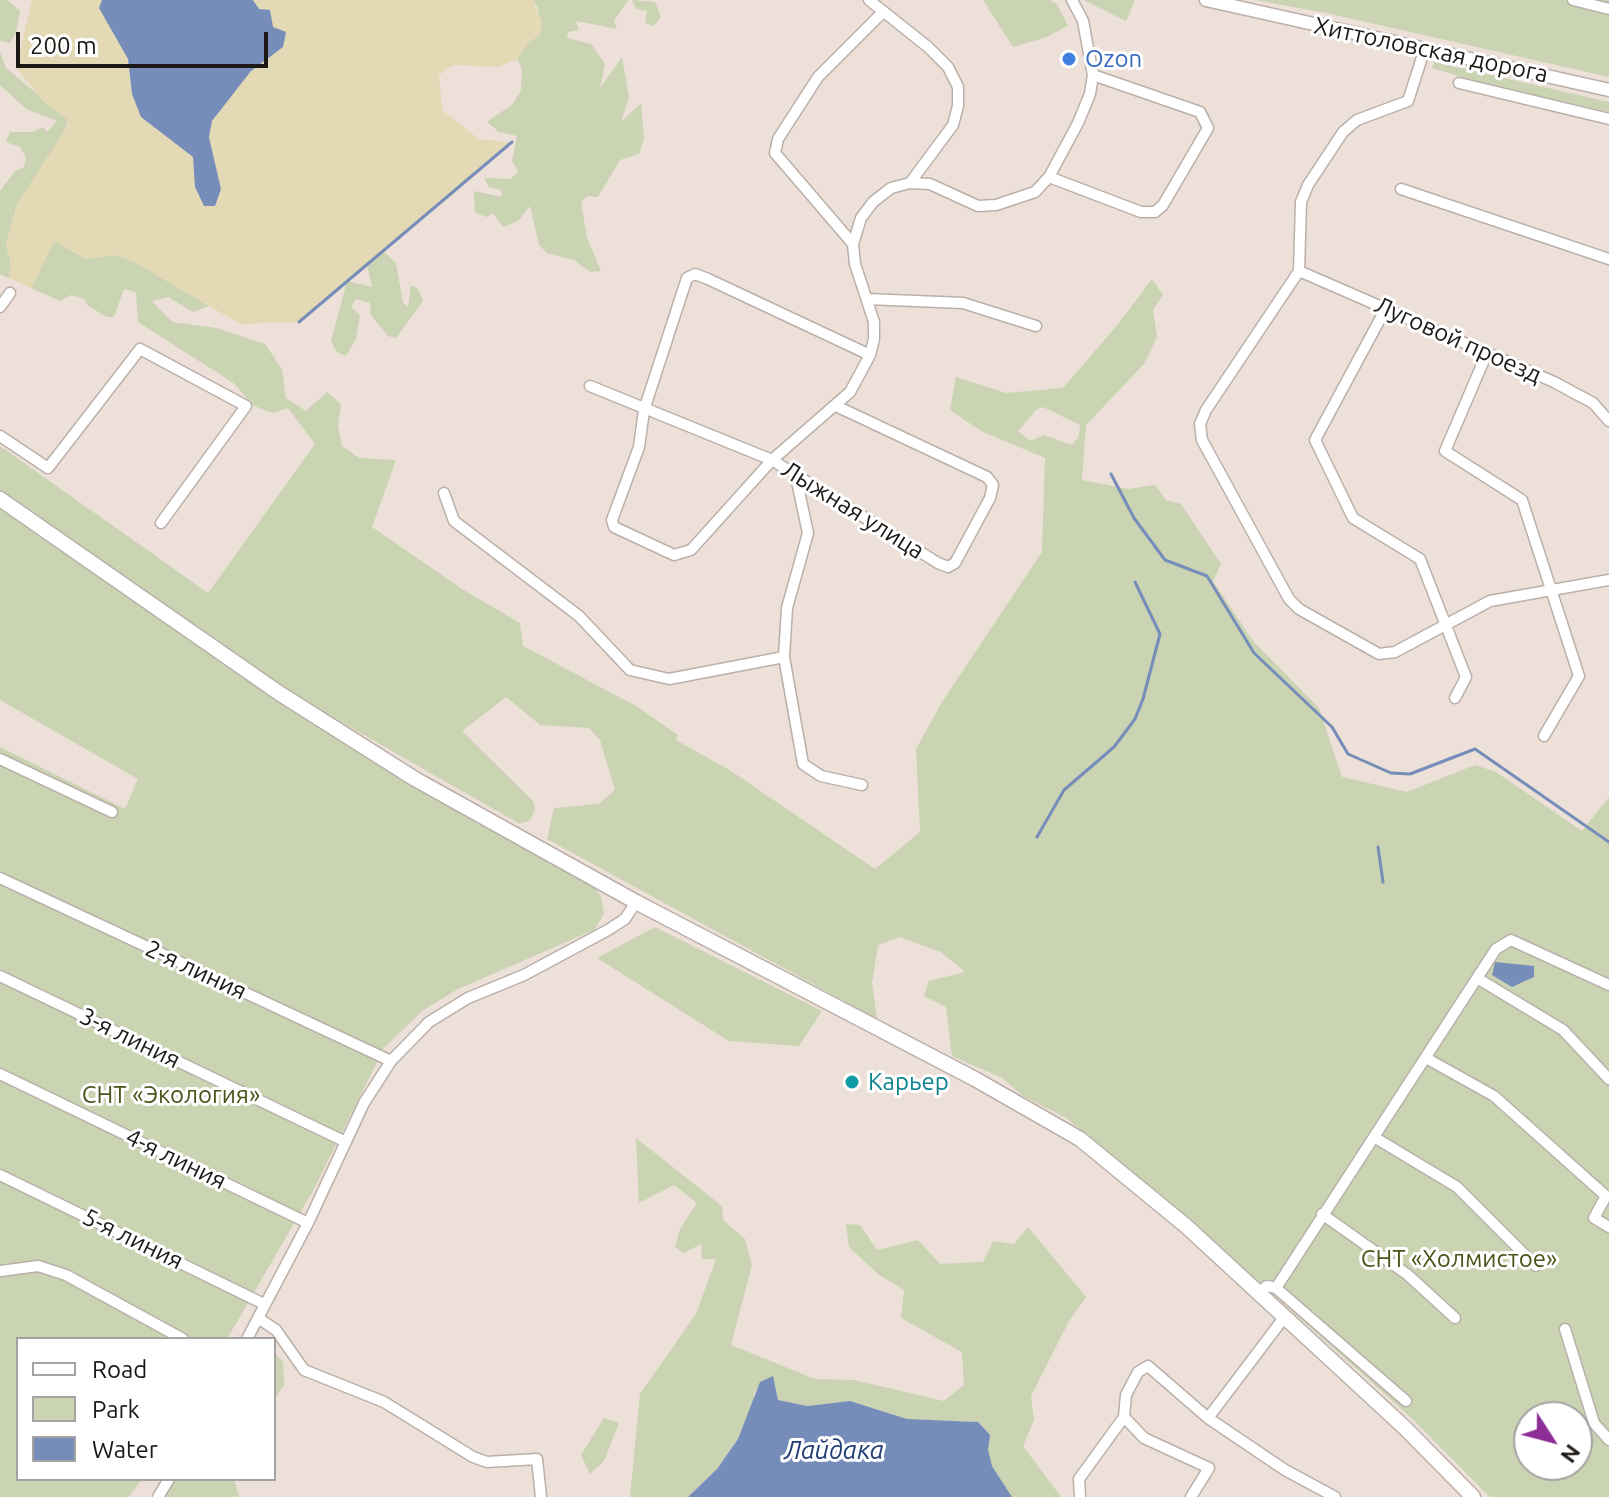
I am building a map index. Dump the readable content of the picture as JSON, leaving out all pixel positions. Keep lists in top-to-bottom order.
{
  "streets": {
    "street": [
      "Хиттоловская дорога",
      "Луговой проезд",
      "Лыжная улица",
      "2-я линия",
      "3-я линия",
      "4-я линия",
      "5-я линия"
    ]
  },
  "water": ["Лайдака"],
  "parks": ["СНТ «Экология»", "СНТ «Холмистое»"],
  "places": ["Ozon", "Карьер"],
  "legend": ["Road", "Park", "Water"],
  "scale_bar": "200 m",
  "north": "bottom right"
}
